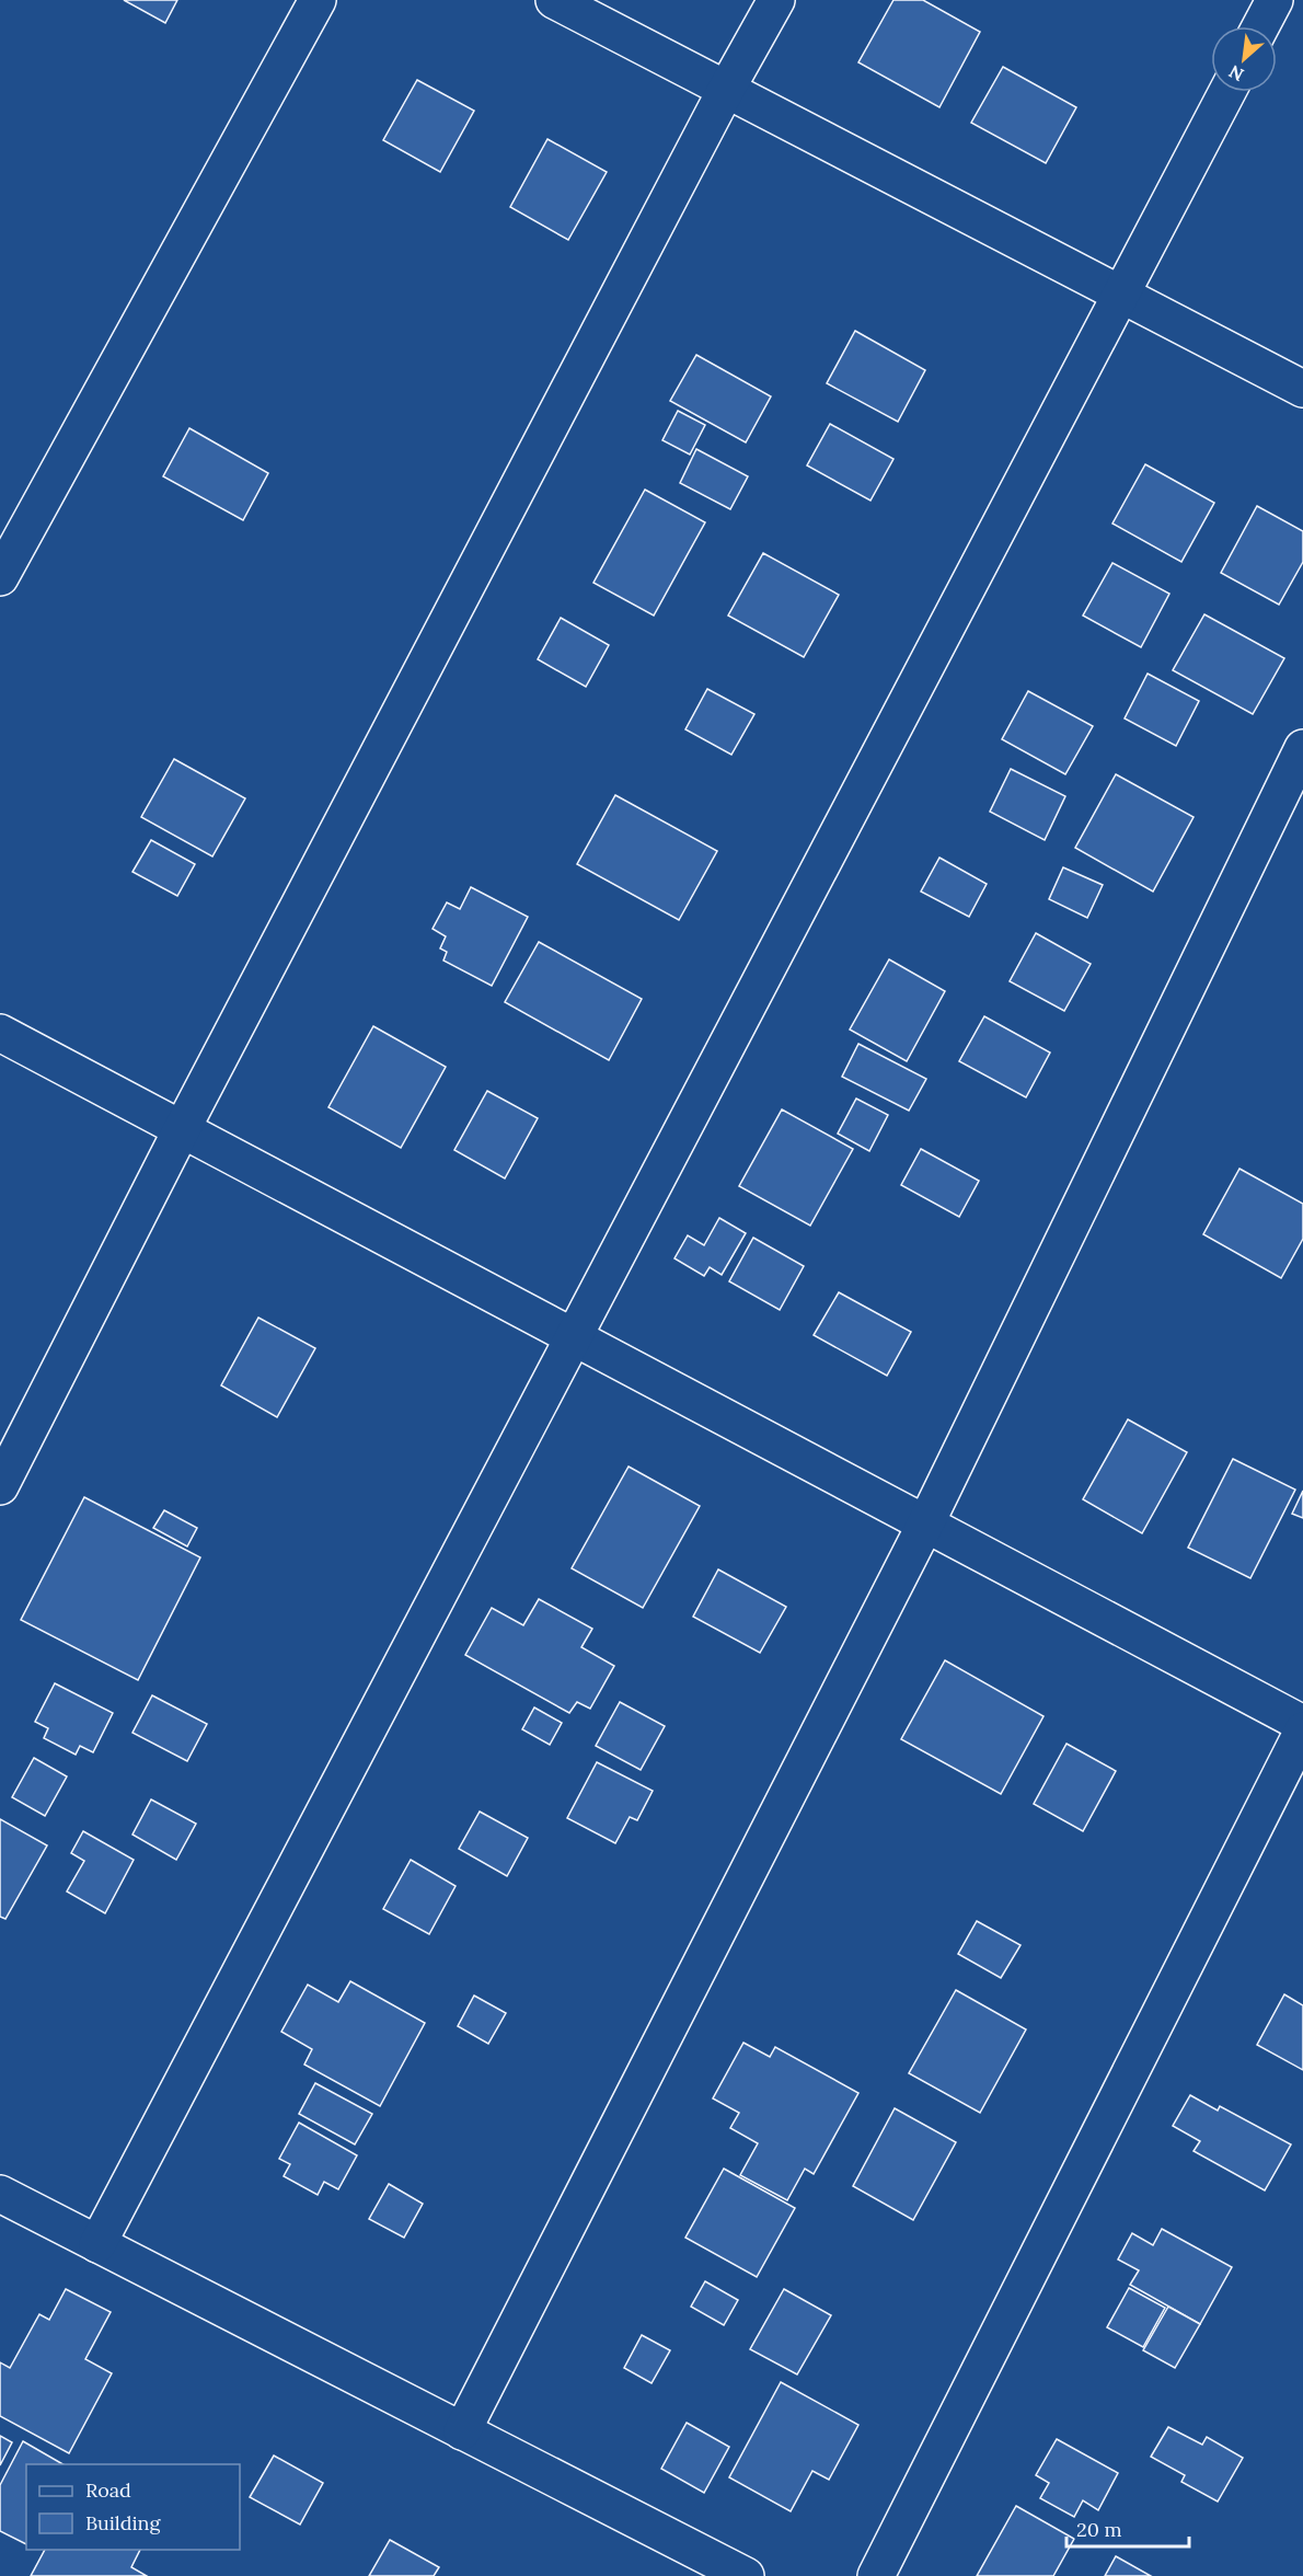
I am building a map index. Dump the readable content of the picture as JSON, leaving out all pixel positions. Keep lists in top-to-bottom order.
{
  "legend": ["Road", "Building"],
  "scale_bar": "20 m",
  "north": "bottom left"
}
